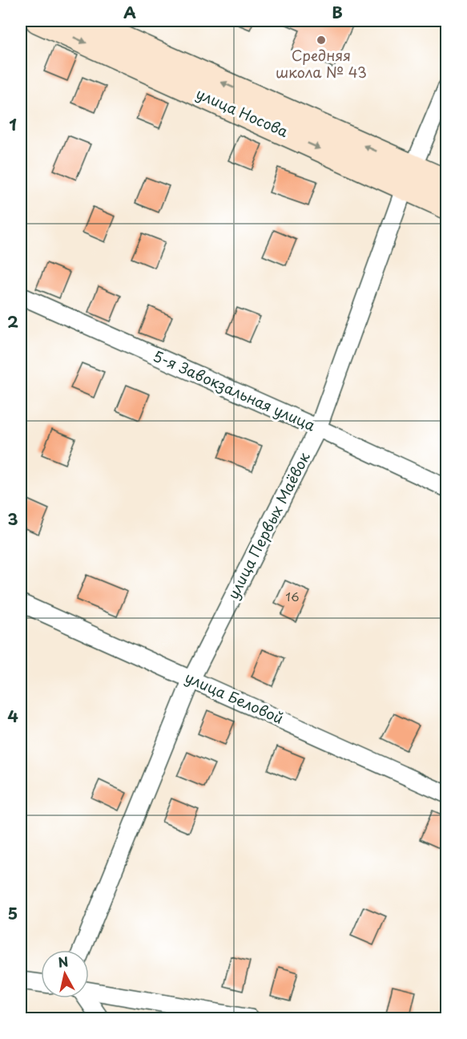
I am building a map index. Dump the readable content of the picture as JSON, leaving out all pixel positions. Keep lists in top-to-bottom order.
{
  "streets": {
    "main road": ["улица Носова"],
    "street": ["5-я Завокзальная улица", "улица Первых Маёвок", "улица Беловой"]
  },
  "crossings": [
    ["улица Носова", "улица Первых Маёвок"],
    ["5-я Завокзальная улица", "улица Первых Маёвок"],
    ["улица Первых Маёвок", "улица Беловой"]
  ],
  "places": ["Средняя школа № 43"],
  "house_numbers": ["16"],
  "north": "top",
  "grid": {
    "columns": ["A", "B"],
    "rows": [
      "1",
      "2",
      "3",
      "4",
      "5"
    ]
  }
}
